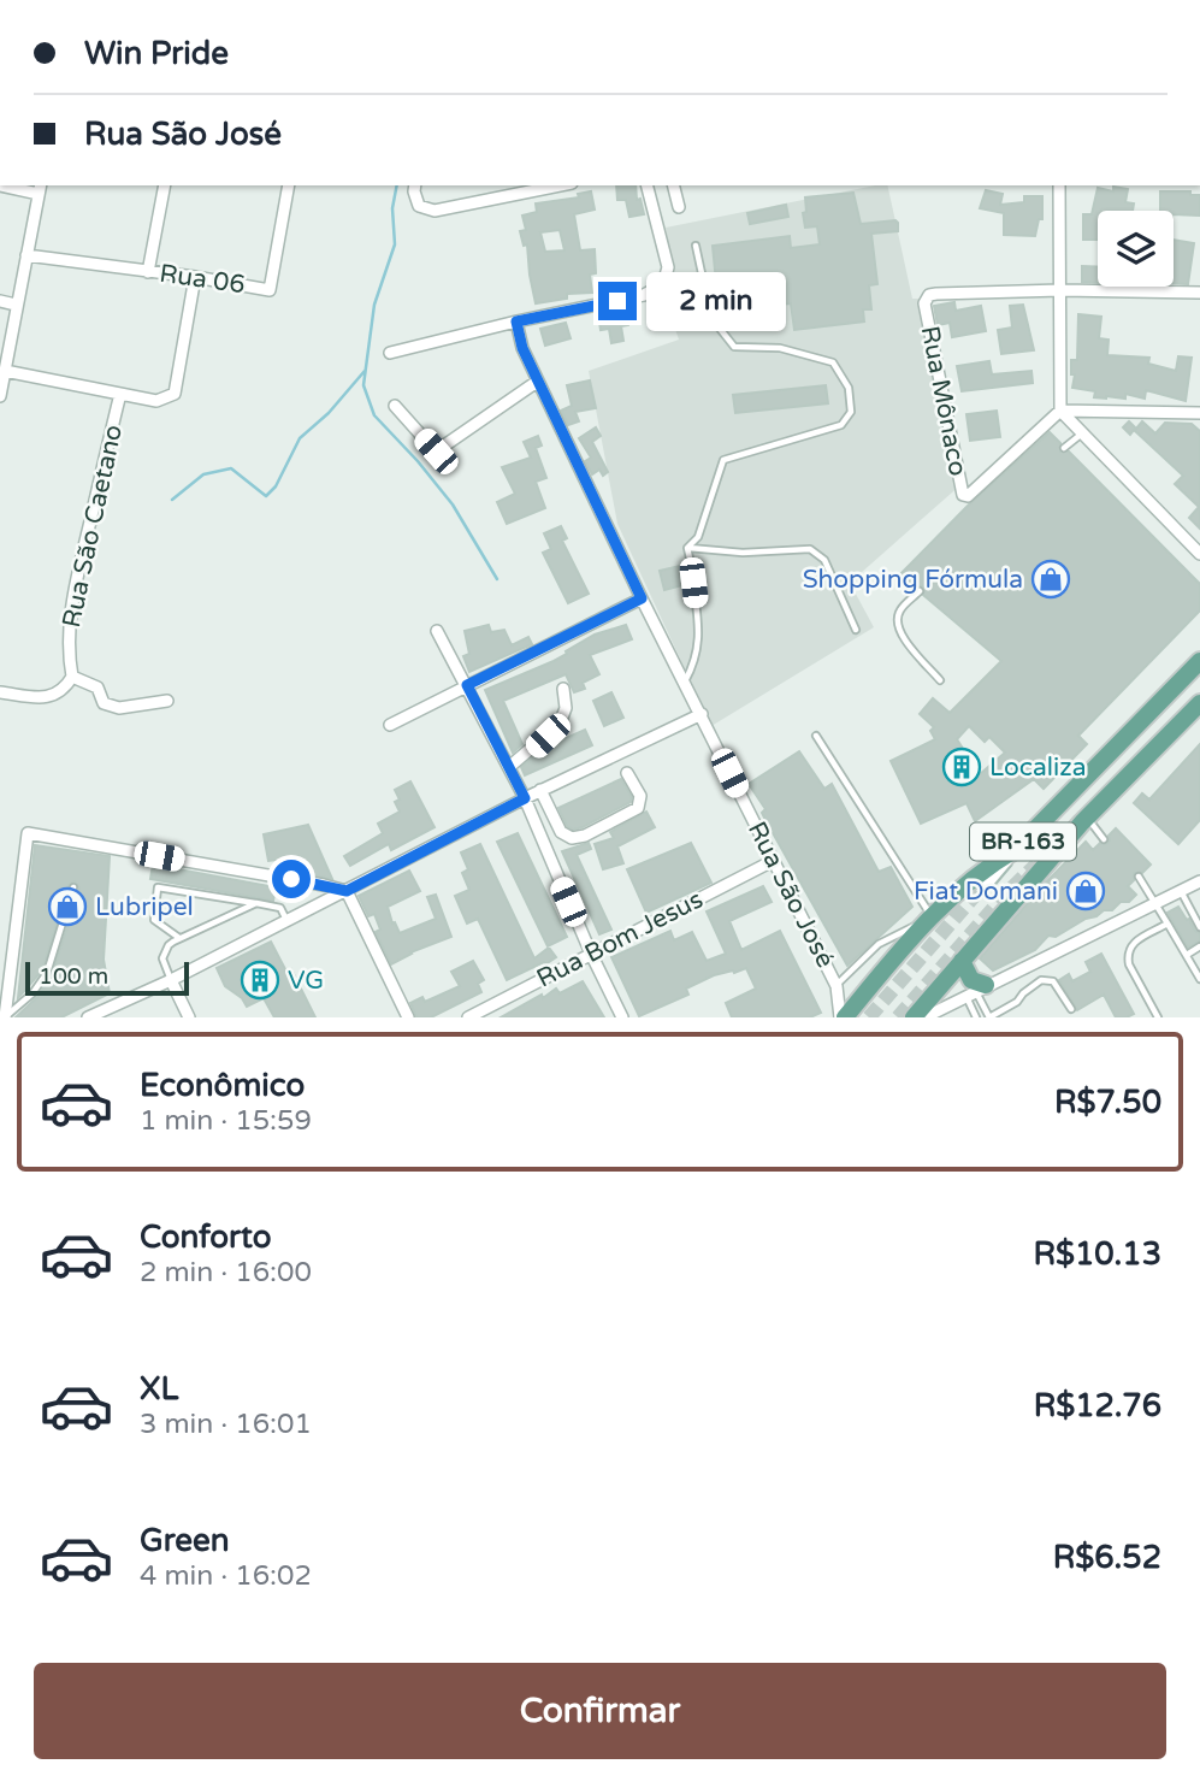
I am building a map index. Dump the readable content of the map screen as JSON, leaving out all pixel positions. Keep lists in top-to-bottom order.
{
  "streets": {
    "main road": ["BR-163"],
    "street": [
      "Rua 06",
      "Rua Mônaco",
      "Rua São Caetano",
      "Rua São José",
      "Rua Bom Jesus"
    ]
  },
  "crossings": [
    ["BR-163", "Rua São José"],
    ["Rua São José", "Rua Bom Jesus"]
  ],
  "places": {
    "shop": ["Shopping Fórmula", "Fiat Domani", "Lubripel"],
    "building": ["Localiza", "VG"]
  },
  "scale_bar": "100 m",
  "page": {
    "banner": ["Win Pride", "Rua São José"],
    "bubble": "2 min",
    "scale": "100 m",
    "list": [
      {
        "name": "Econômico",
        "note": "1 min · 15:59",
        "value": "R$7.50"
      },
      {
        "name": "Conforto",
        "note": "2 min · 16:00",
        "value": "R$10.13"
      },
      {
        "name": "XL",
        "note": "3 min · 16:01",
        "value": "R$12.76"
      },
      {
        "name": "Green",
        "note": "4 min · 16:02",
        "value": "R$6.52"
      }
    ],
    "buttons": "Confirmar"
  }
}
